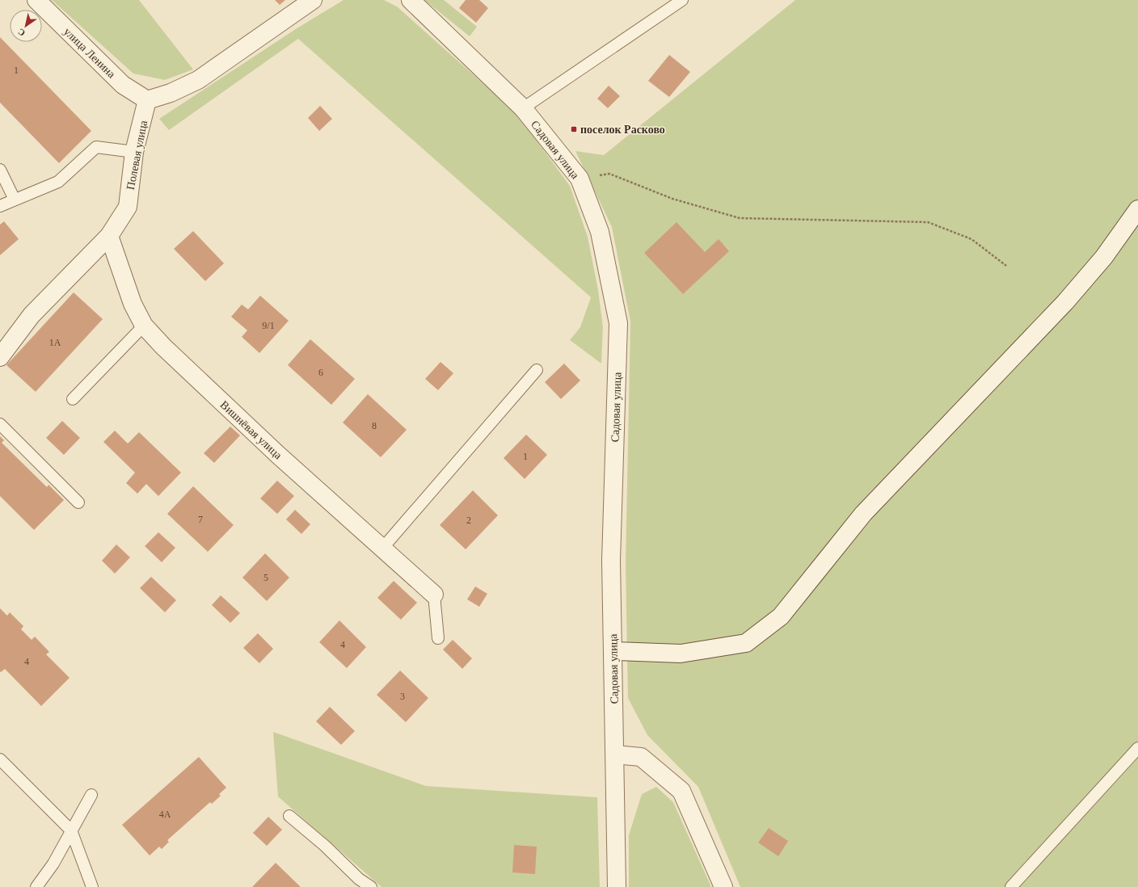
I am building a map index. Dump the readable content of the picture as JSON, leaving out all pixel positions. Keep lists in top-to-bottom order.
{
  "streets": {
    "street": [
      "улица Ленина",
      "Садовая улица",
      "Полевая улица",
      "Вишнёвая улица"
    ]
  },
  "crossings": [
    ["улица Ленина", "Полевая улица"],
    ["Полевая улица", "Вишнёвая улица"]
  ],
  "places": {
    "transit": ["поселок Расково"]
  },
  "house_numbers": [
    "1",
    "9/1",
    "1А",
    "6",
    "8",
    "1",
    "7",
    "2",
    "5",
    "4",
    "4",
    "3",
    "4А"
  ],
  "north": "bottom left"
}
